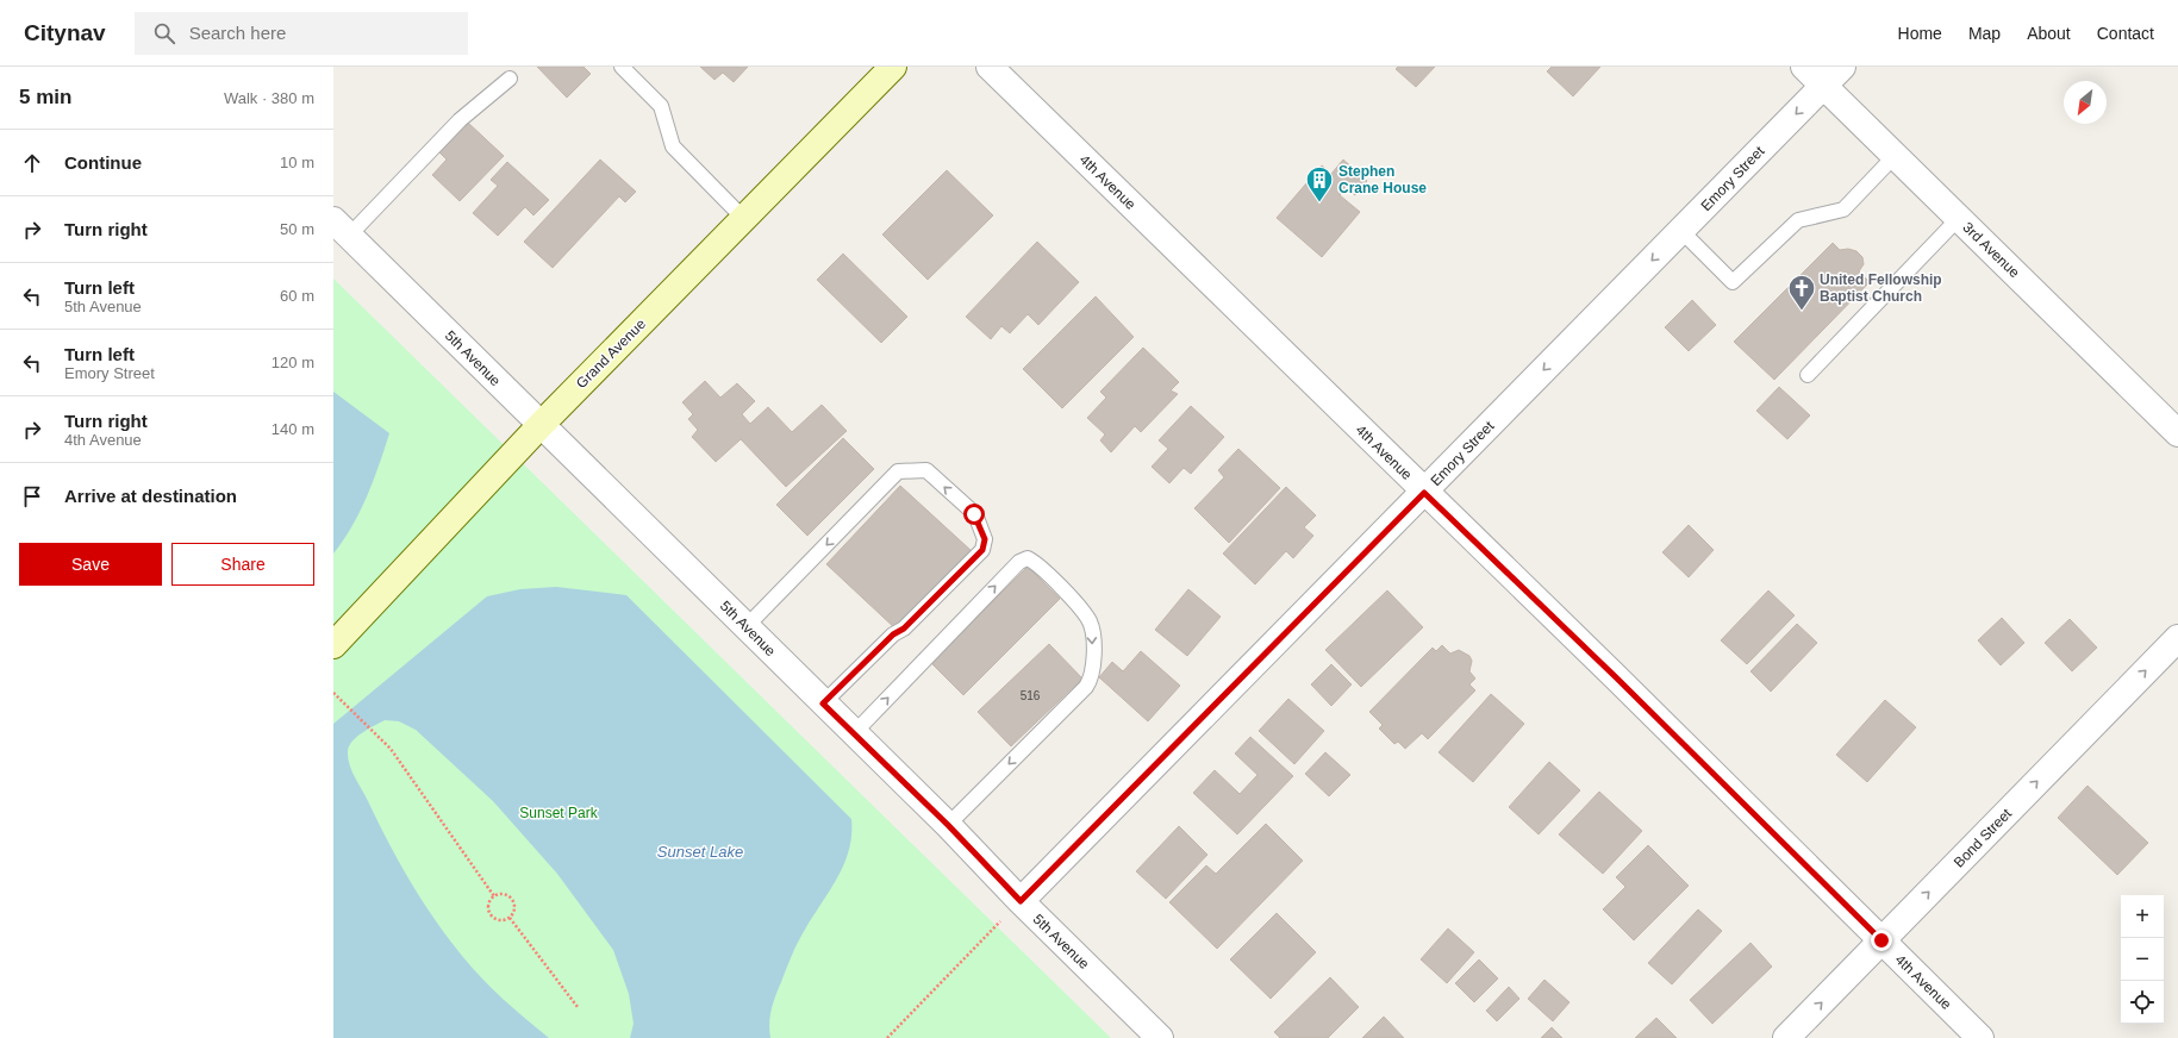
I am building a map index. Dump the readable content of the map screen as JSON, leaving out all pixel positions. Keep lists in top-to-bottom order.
{
  "streets": {
    "street": [
      "Emory Street",
      "4th Avenue",
      "3rd Avenue",
      "Grand Avenue",
      "5th Avenue",
      "Bond Street"
    ]
  },
  "crossings": [
    ["Emory Street", "4th Avenue"],
    ["Emory Street", "3rd Avenue"],
    ["Emory Street", "5th Avenue"],
    ["4th Avenue", "Bond Street"],
    ["Grand Avenue", "5th Avenue"]
  ],
  "one_way": ["Emory Street", "Bond Street"],
  "water": ["Sunset Lake"],
  "parks": ["Sunset Park"],
  "places": {
    "building": ["Stephen Crane House"],
    "church": ["United Fellowship Baptist Church"]
  },
  "house_numbers": ["516"],
  "north": "bottom left",
  "page": {
    "header": "Citynav",
    "search": "Search here",
    "nav": [
      "Home",
      "Map",
      "About",
      "Contact"
    ],
    "heading": ["5 min", "Walk · 380 m"],
    "list": [
      ["Continue", "10 m"],
      ["Turn right", "50 m"],
      ["Turn left", "5th Avenue", "60 m"],
      ["Turn left", "Emory Street", "120 m"],
      ["Turn right", "4th Avenue", "140 m"],
      "Arrive at destination"
    ],
    "buttons": ["Save", "Share"],
    "map_buttons": ["+", "−"]
  }
}
